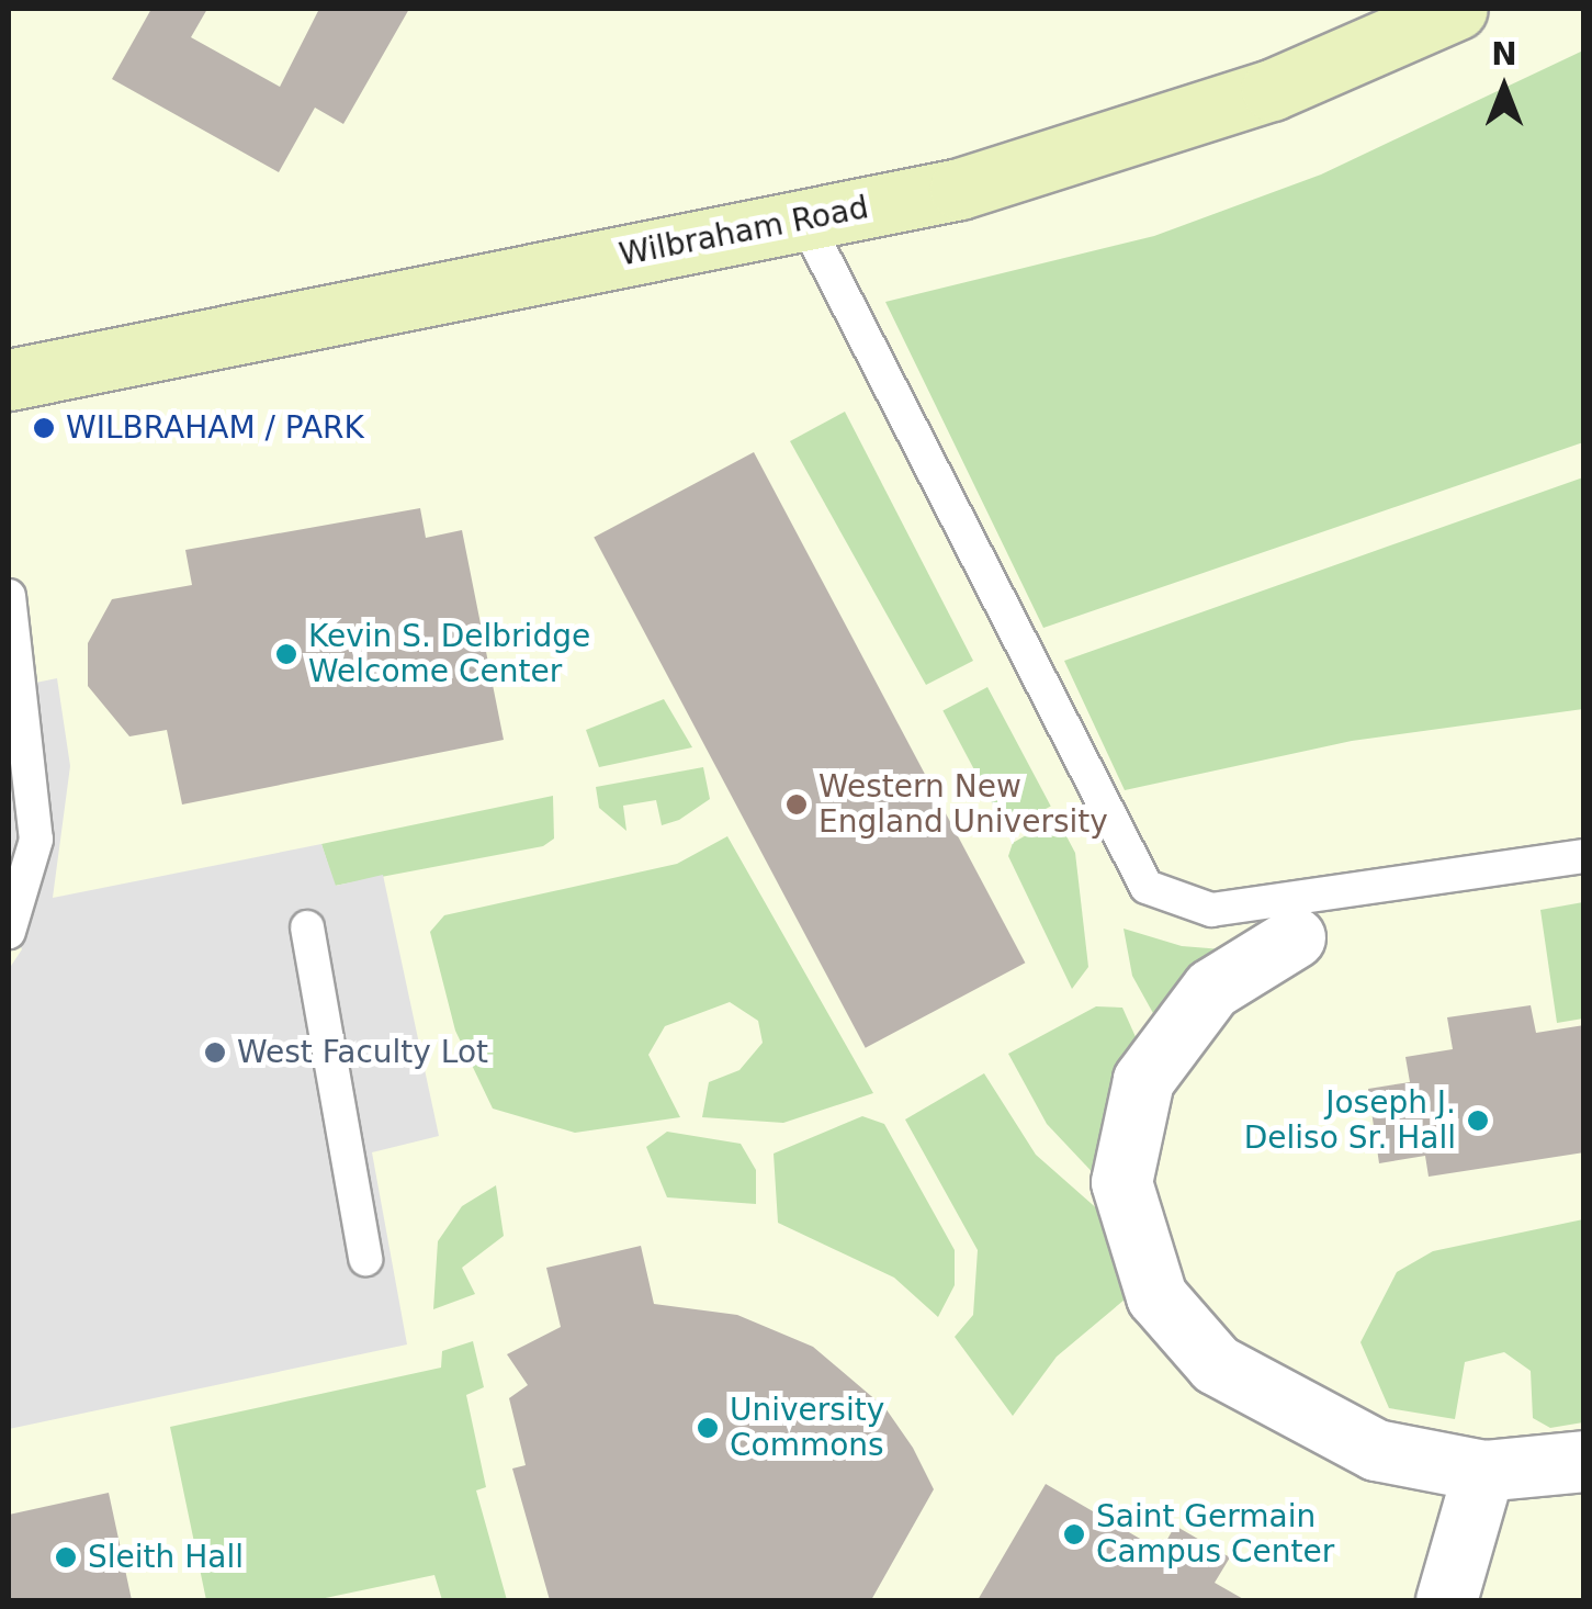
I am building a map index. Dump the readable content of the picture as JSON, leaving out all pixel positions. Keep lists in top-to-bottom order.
{
  "streets": {
    "main road": ["Wilbraham Road"]
  },
  "places": [
    "WILBRAHAM / PARK",
    "Kevin S. Delbridge Welcome Center",
    "Western New England University",
    "West Faculty Lot",
    "Joseph J. Deliso Sr. Hall",
    "University Commons",
    "Saint Germain Campus Center",
    "Sleith Hall"
  ],
  "north": "top"
}
